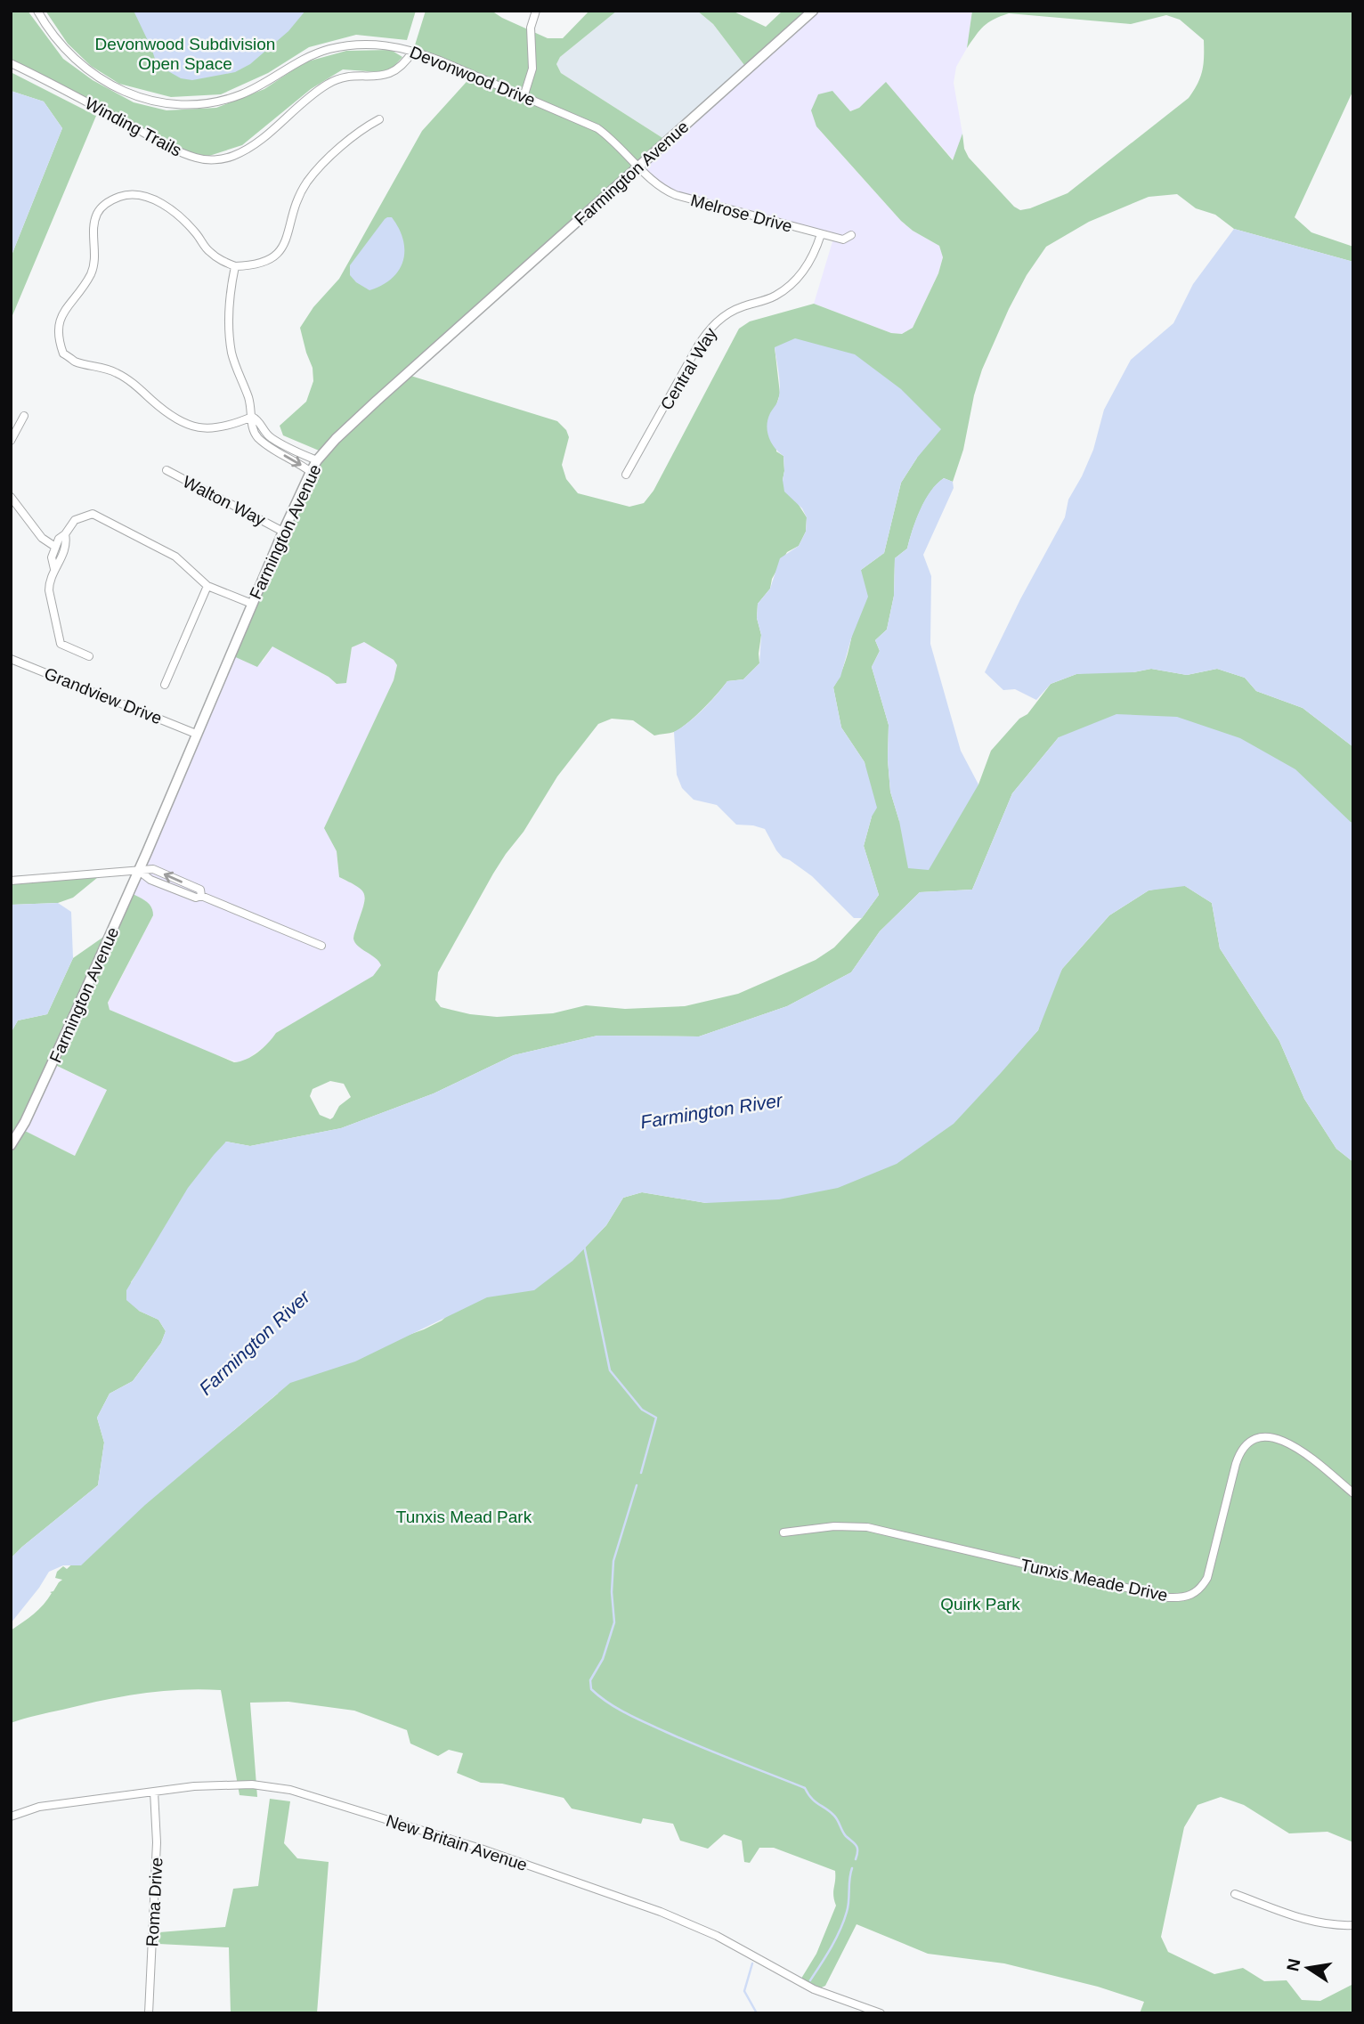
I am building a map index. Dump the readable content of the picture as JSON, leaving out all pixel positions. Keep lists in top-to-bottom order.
{
  "streets": {
    "main road": ["Farmington Avenue"],
    "street": [
      "Devonwood Drive",
      "Winding Trails",
      "Melrose Drive",
      "Central Way",
      "Walton Way",
      "Grandview Drive",
      "Tunxis Meade Drive",
      "New Britain Avenue",
      "Roma Drive"
    ]
  },
  "crossings": [
    ["Devonwood Drive", "Winding Trails"],
    ["Devonwood Drive", "Farmington Avenue"],
    ["Devonwood Drive", "Melrose Drive"],
    ["Farmington Avenue", "Melrose Drive"],
    ["Farmington Avenue", "Walton Way"],
    ["Farmington Avenue", "Grandview Drive"],
    ["Melrose Drive", "Central Way"],
    ["New Britain Avenue", "Roma Drive"]
  ],
  "water": ["Farmington River"],
  "parks": ["Devonwood Subdivision Open Space", "Tunxis Mead Park", "Quirk Park"],
  "north": "left"
}
